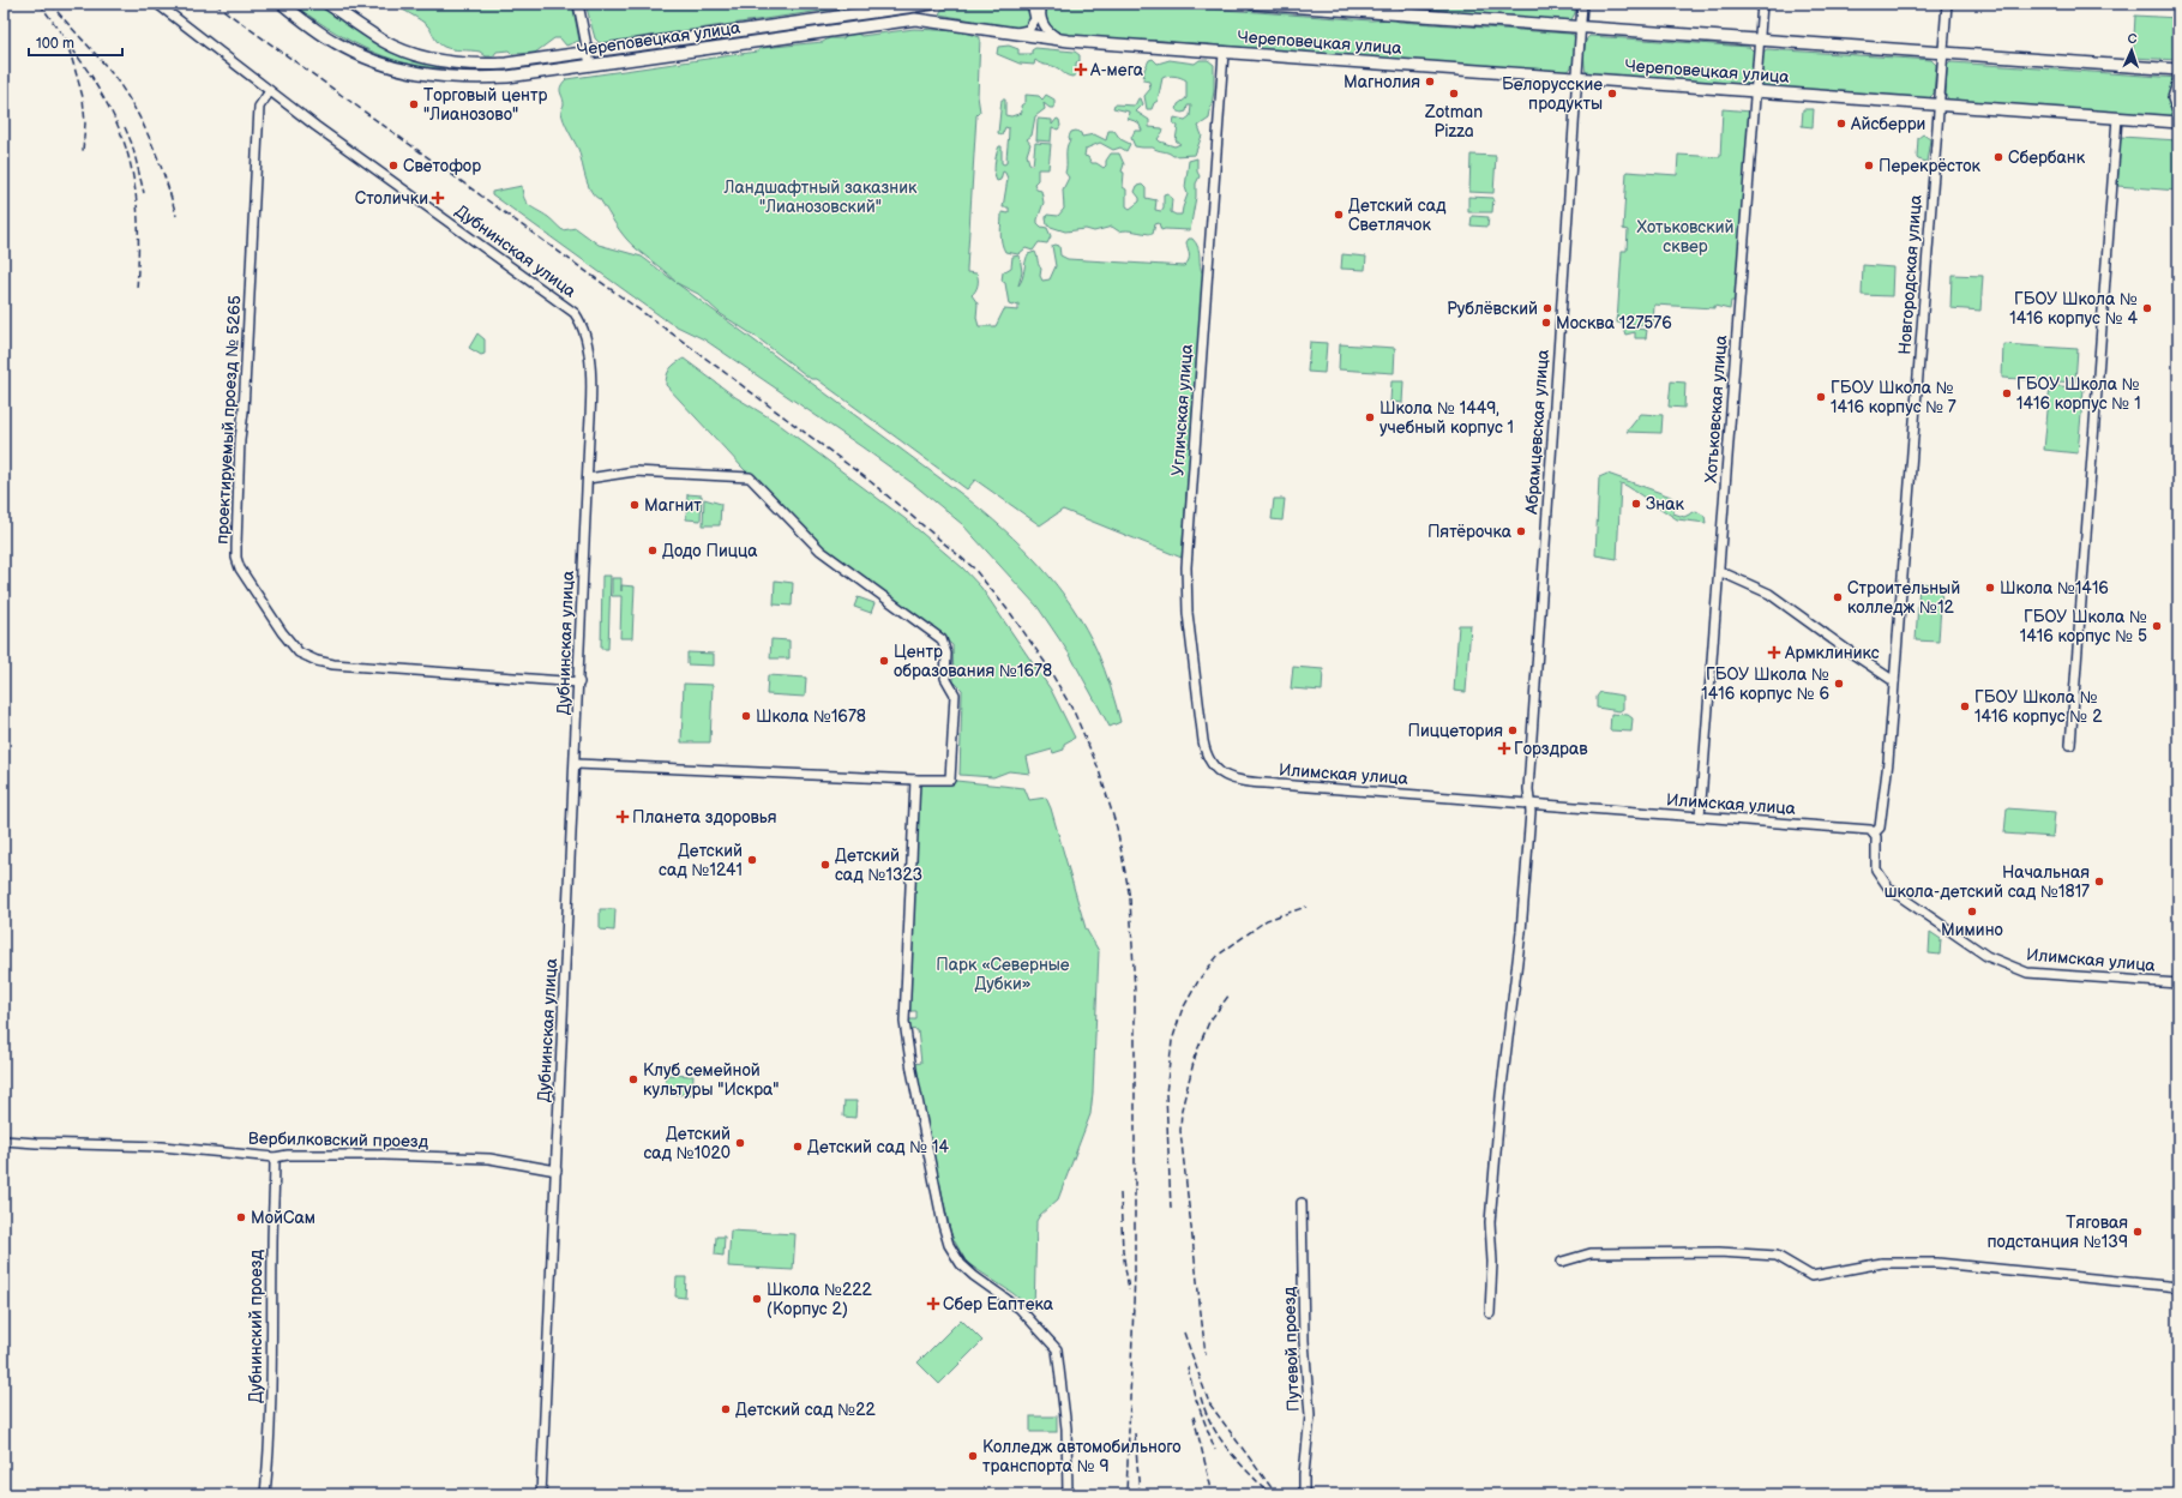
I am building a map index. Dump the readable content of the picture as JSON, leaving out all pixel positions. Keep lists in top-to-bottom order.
{
  "streets": {
    "main road": ["Череповецкая улица"],
    "street": [
      "Дубнинская улица",
      "Новгородская улица",
      "Хотьковская улица",
      "Угличская улица",
      "проектируемый проезд № 5265",
      "Абрамцевская улица",
      "Илимская улица",
      "Вербилковский проезд",
      "Дубнинский проезд",
      "Путевой проезд"
    ]
  },
  "crossings": [
    ["Череповецкая улица", "Новгородская улица"],
    ["Череповецкая улица", "Хотьковская улица"],
    ["Череповецкая улица", "Угличская улица"],
    ["Череповецкая улица", "Абрамцевская улица"],
    ["Дубнинская улица", "проектируемый проезд № 5265"],
    ["Дубнинская улица", "Вербилковский проезд"],
    ["Новгородская улица", "Илимская улица"],
    ["Хотьковская улица", "Илимская улица"],
    ["Угличская улица", "Илимская улица"],
    ["Абрамцевская улица", "Илимская улица"],
    ["Вербилковский проезд", "Дубнинский проезд"]
  ],
  "parks": ["Ландшафтный заказник \"Лианозовский\"", "Хотьковский сквер", "Парк «Северные Дубки»"],
  "places": {
    "health": [
      "А-мега",
      "Столички",
      "Армклиникс",
      "Горздрав",
      "Планета здоровья",
      "Сбер Еаптека"
    ],
    "other": [
      "Магнолия",
      "Zotman Pizza",
      "Белорусские продукты",
      "Торговый центр \"Лианозово\"",
      "Айсберри",
      "Сбербанк",
      "Светофор",
      "Перекрёсток",
      "Детский сад Светлячок",
      "Рублёвский",
      "ГБОУ Школа № 1416 корпус № 4",
      "Москва 127576",
      "ГБОУ Школа № 1416 корпус № 1",
      "ГБОУ Школа № 1416 корпус № 7",
      "Школа № 1449, учебный корпус 1",
      "Знак",
      "Магнит",
      "Пятёрочка",
      "Додо Пицца",
      "Школа №1416",
      "Строительный колледж №12",
      "ГБОУ Школа № 1416 корпус № 5",
      "Центр образования №1678",
      "ГБОУ Школа № 1416 корпус № 6",
      "ГБОУ Школа № 1416 корпус № 2",
      "Школа №1678",
      "Пиццетория",
      "Детский сад №1241",
      "Детский сад №1323",
      "Начальная школа-детский сад №1817",
      "Мимино",
      "Клуб семейной культуры \"Искра\"",
      "Детский сад №1020",
      "Детский сад № 14",
      "МойСам",
      "Тяговая подстанция №139",
      "Школа №222 (Корпус 2)",
      "Детский сад №22",
      "Колледж автомобильного транспорта № 9"
    ]
  },
  "scale_bar": "100 m",
  "north": "top"
}
